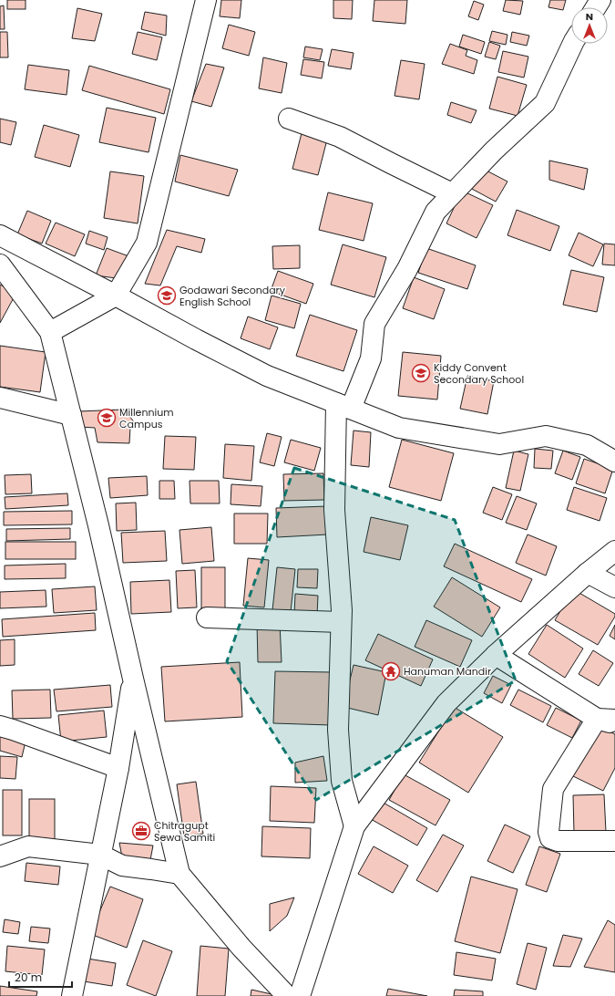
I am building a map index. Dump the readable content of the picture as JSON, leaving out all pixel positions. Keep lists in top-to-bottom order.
{
  "places": {
    "school or university": ["Godawari Secondary English School", "Kiddy Convent Secondary School", "Millennium Campus"],
    "temple": ["Hanuman Mandir"],
    "office": ["Chitragupt Sewa Samiti"]
  },
  "scale_bar": "20 m",
  "north": "top"
}
